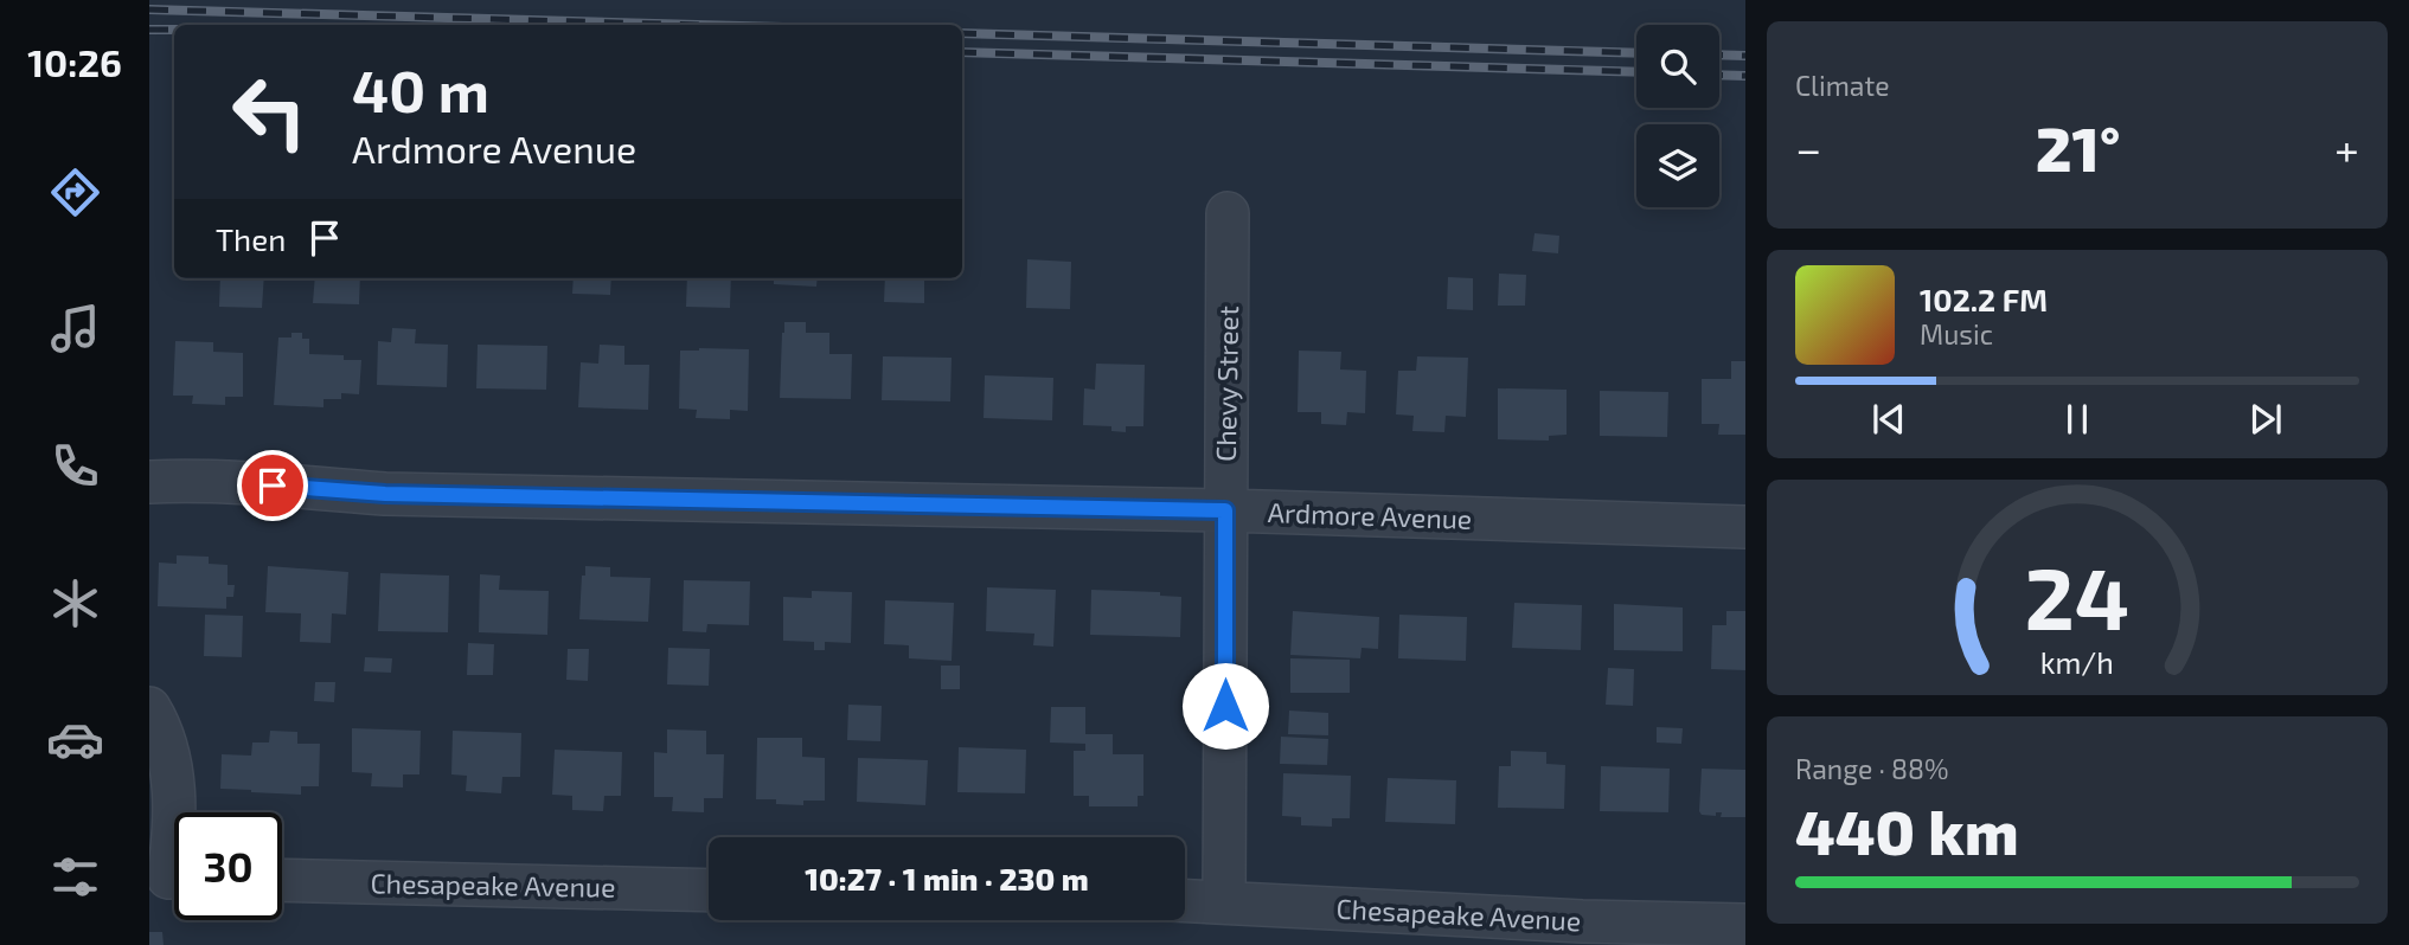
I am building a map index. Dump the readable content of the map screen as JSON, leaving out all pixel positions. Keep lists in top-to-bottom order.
{
  "streets": {
    "street": ["Chevy Street", "Ardmore Avenue", "Chesapeake Avenue"]
  },
  "crossings": [
    ["Chevy Street", "Ardmore Avenue"],
    ["Chevy Street", "Chesapeake Avenue"]
  ],
  "page": {
    "tabs": "10:26",
    "tile": [
      "Climate",
      ["Range · 88%", "440 km"]
    ],
    "turn": ["40 m", "Ardmore Avenue"],
    "heat": ["−", "21°", "+"],
    "then": "Then",
    "song": ["102.2 FM", "Music"],
    "limit": "30",
    "trip": "10:27 · 1 min · 230 m",
    "gauge": ["24", "km/h"]
  }
}
